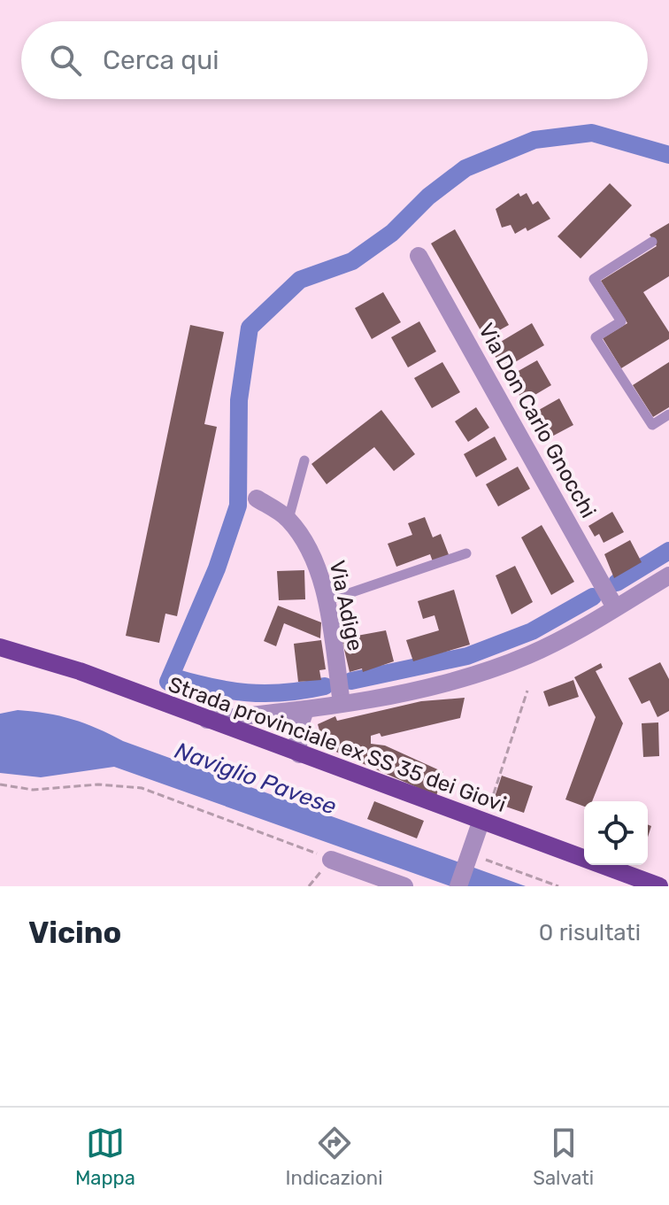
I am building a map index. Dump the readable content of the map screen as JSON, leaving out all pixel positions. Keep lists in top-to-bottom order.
{
  "streets": {
    "main road": ["Strada provinciale ex SS 35 dei Giovi"],
    "street": ["Via Don Carlo Gnocchi", "Via Adige"]
  },
  "water": ["Naviglio Pavese"],
  "page": {
    "search": "Cerca qui",
    "heading": ["Vicino", "0 risultati"],
    "nav": ["Mappa", "Indicazioni", "Salvati"]
  }
}
